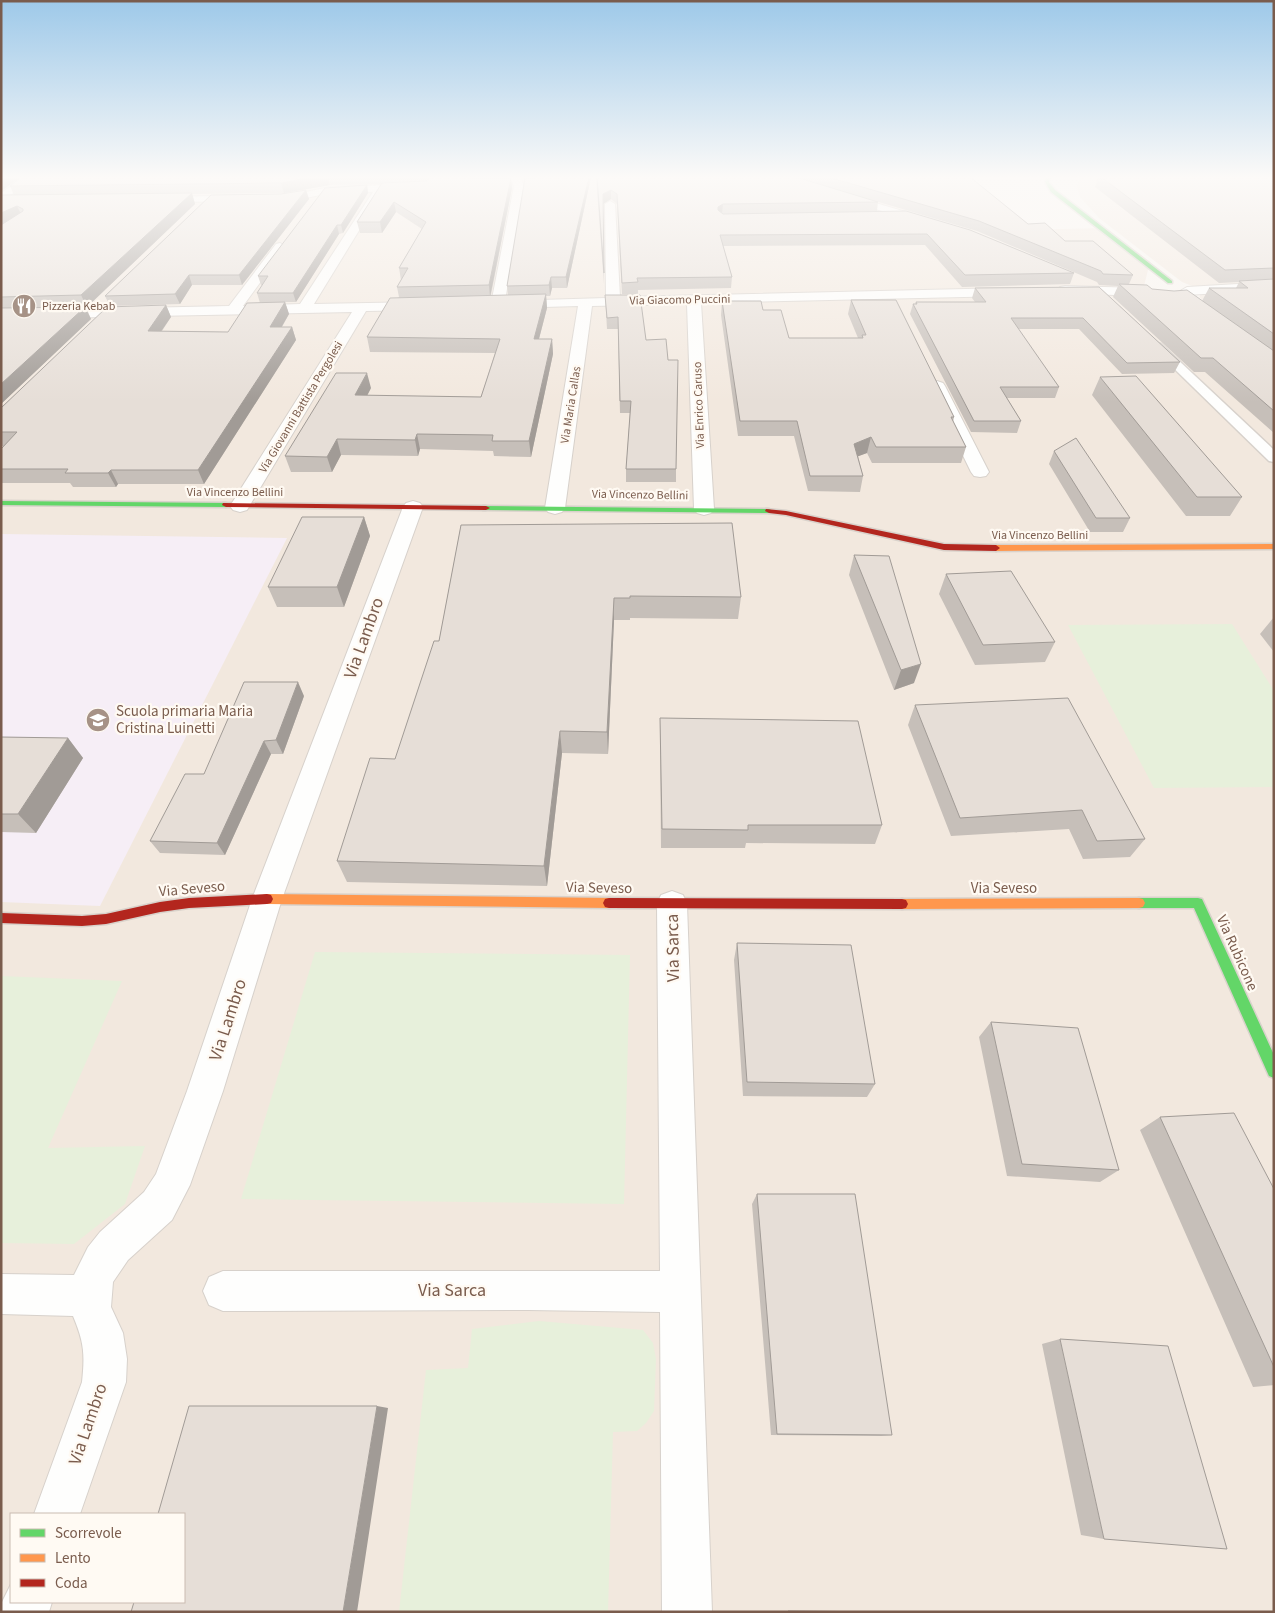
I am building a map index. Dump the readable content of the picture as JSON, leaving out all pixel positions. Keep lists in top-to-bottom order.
{
  "streets": {
    "street": [
      "Via Giacomo Puccini",
      "Via Maria Callas",
      "Via Enrico Caruso",
      "Via Giovanni Battista Pergolesi",
      "Via Vincenzo Bellini",
      "Via Lambro",
      "Via Seveso",
      "Via Sarca",
      "Via Rubicone"
    ]
  },
  "crossings": [
    ["Via Giacomo Puccini", "Via Maria Callas"],
    ["Via Giacomo Puccini", "Via Enrico Caruso"],
    ["Via Maria Callas", "Via Vincenzo Bellini"],
    ["Via Enrico Caruso", "Via Vincenzo Bellini"],
    ["Via Giovanni Battista Pergolesi", "Via Vincenzo Bellini"],
    ["Via Vincenzo Bellini", "Via Lambro"],
    ["Via Lambro", "Via Seveso"],
    ["Via Seveso", "Via Sarca"],
    ["Via Seveso", "Via Rubicone"]
  ],
  "places": {
    "restaurant": ["Pizzeria Kebab"],
    "school or university": ["Scuola primaria Maria Cristina Luinetti"]
  },
  "legend": ["Scorrevole", "Lento", "Coda"]
}
